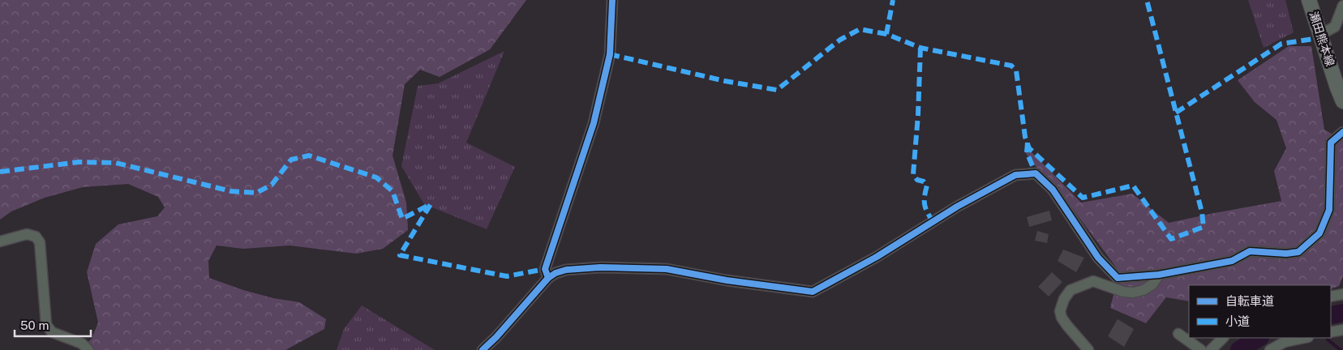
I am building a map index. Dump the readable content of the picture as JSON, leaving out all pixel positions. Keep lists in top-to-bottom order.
{
  "streets": {
    "main road": ["瀬田熊本線"]
  },
  "legend": ["自転車道", "小道"],
  "scale_bar": "50 m"
}
